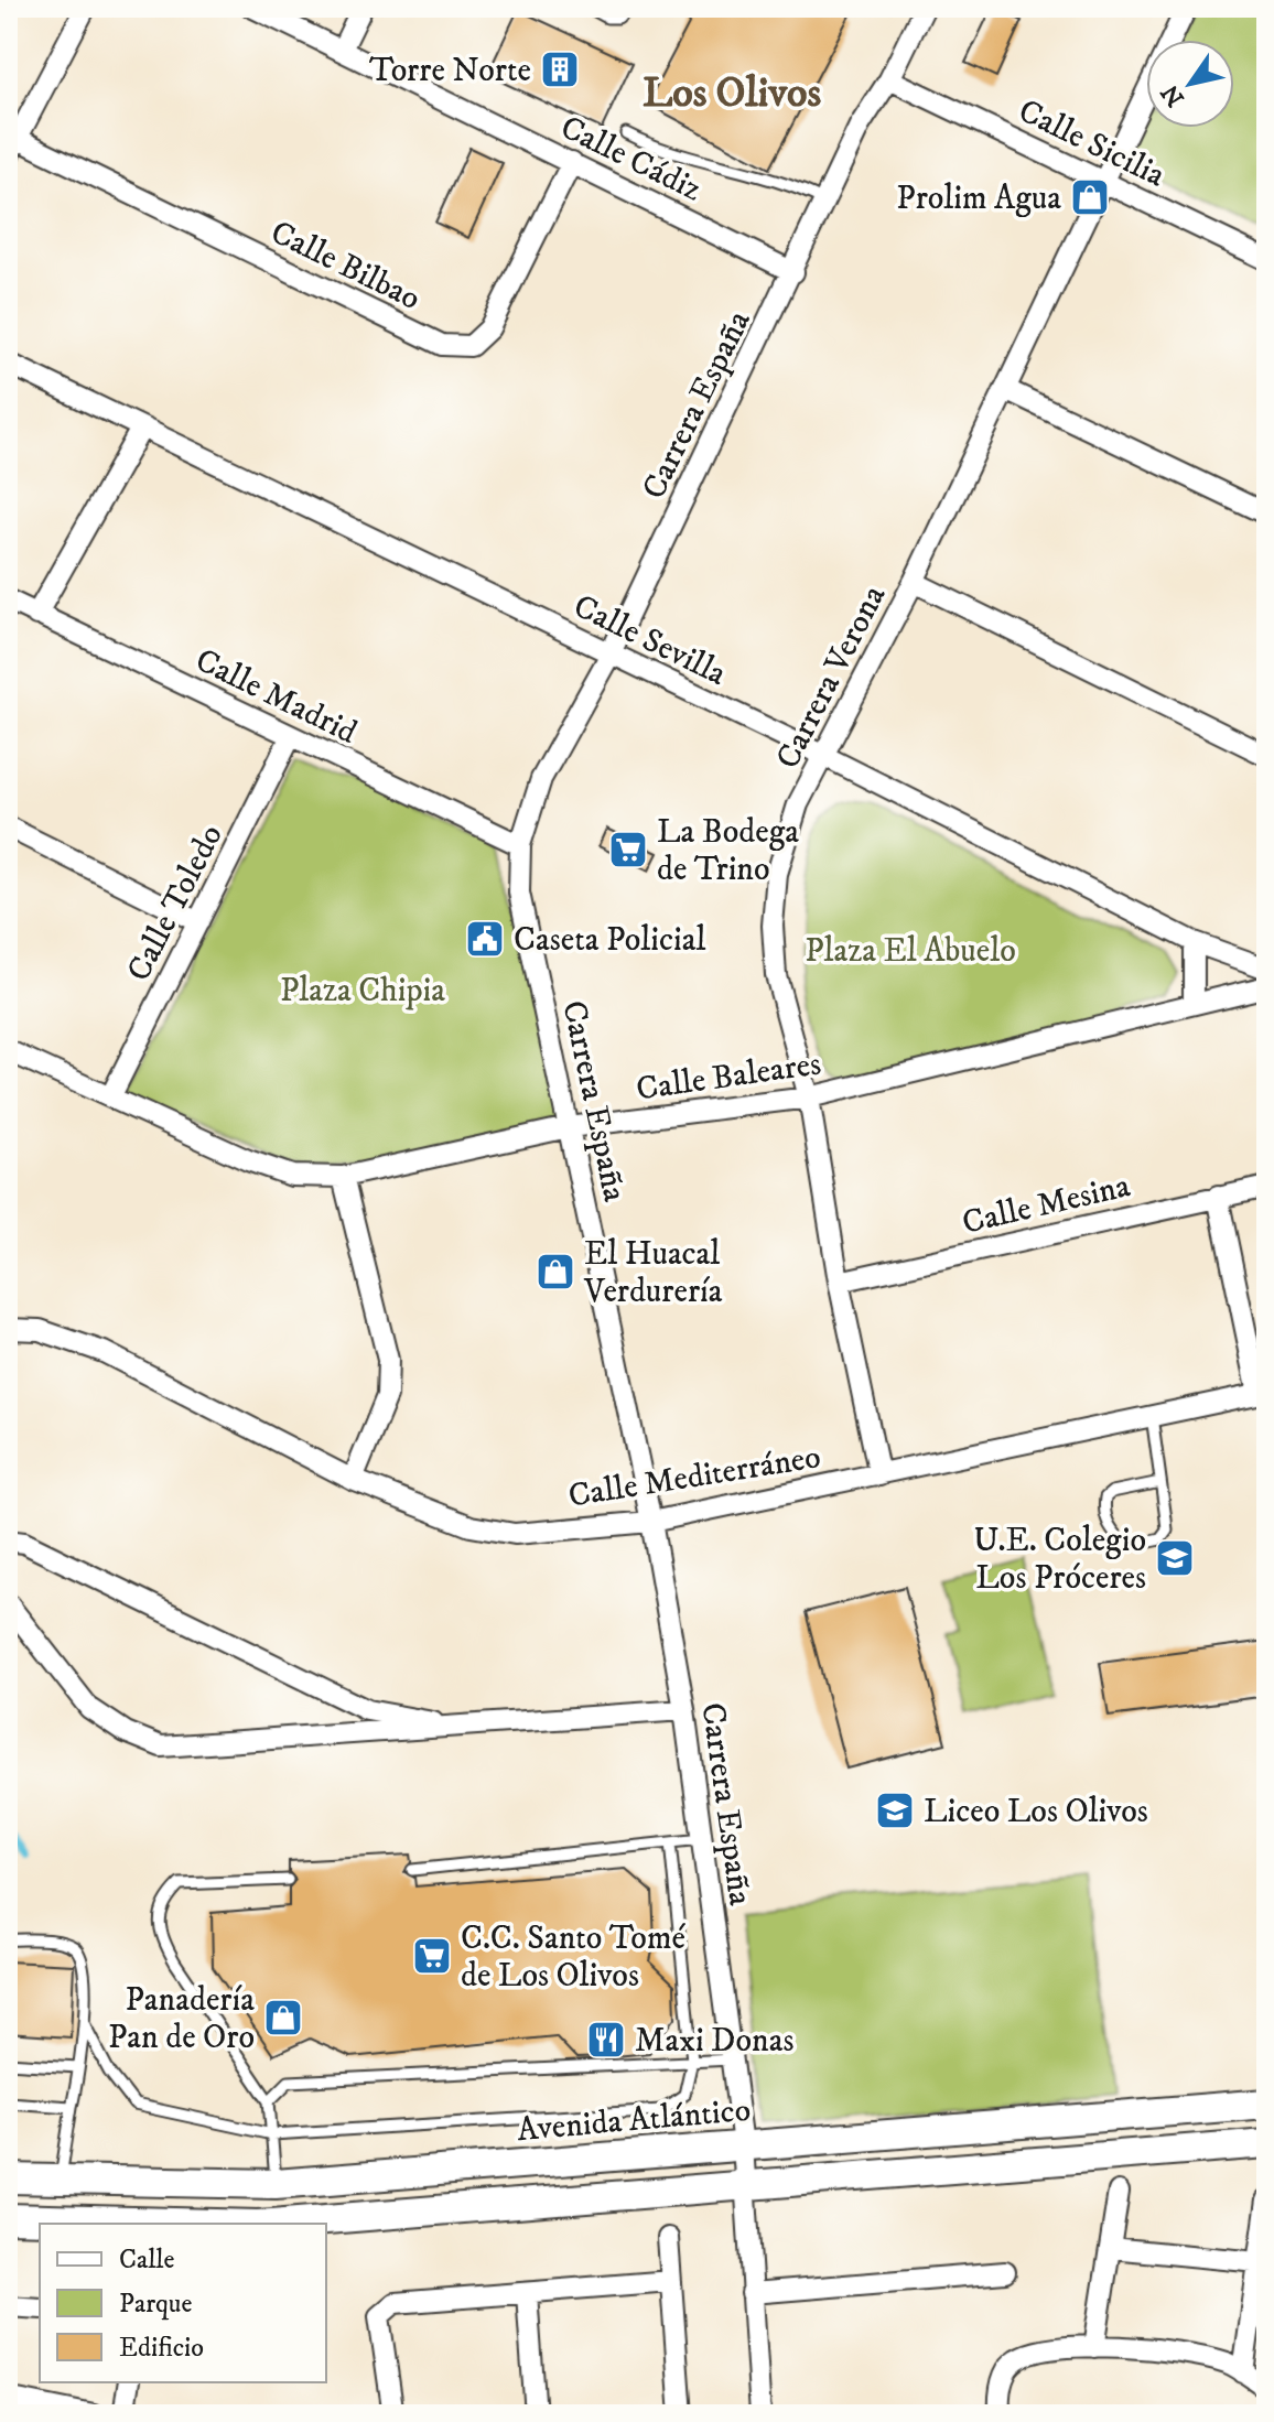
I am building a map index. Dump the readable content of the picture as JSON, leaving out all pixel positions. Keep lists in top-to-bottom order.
{
  "streets": {
    "main road": ["Avenida Atlántico"],
    "street": [
      "Calle Sicilia",
      "Calle Cádiz",
      "Calle Bilbao",
      "Carrera España",
      "Calle Sevilla",
      "Carrera Verona",
      "Calle Madrid",
      "Calle Toledo",
      "Calle Baleares",
      "Calle Mesina",
      "Calle Mediterráneo"
    ]
  },
  "crossings": [
    ["Calle Sicilia", "Carrera España"],
    ["Calle Sicilia", "Carrera Verona"],
    ["Calle Cádiz", "Calle Bilbao"],
    ["Calle Cádiz", "Carrera España"],
    ["Carrera España", "Calle Sevilla"],
    ["Carrera España", "Calle Madrid"],
    ["Carrera España", "Calle Baleares"],
    ["Carrera España", "Calle Mediterráneo"],
    ["Carrera España", "Avenida Atlántico"],
    ["Calle Sevilla", "Carrera Verona"],
    ["Carrera Verona", "Calle Baleares"],
    ["Carrera Verona", "Calle Mesina"],
    ["Carrera Verona", "Calle Mediterráneo"],
    ["Calle Madrid", "Calle Toledo"],
    ["Calle Toledo", "Calle Baleares"]
  ],
  "districts": ["Los Olivos"],
  "parks": ["Plaza El Abuelo", "Plaza Chipia"],
  "places": {
    "building": ["Torre Norte"],
    "shop": ["Prolim Agua", "El Huacal Verdurería", "Panadería Pan de Oro"],
    "supermarket": ["La Bodega de Trino", "C.C. Santo Tomé de Los Olivos"],
    "public building": ["Caseta Policial"],
    "school or university": ["U.E. Colegio Los Próceres", "Liceo Los Olivos"],
    "restaurant": ["Maxi Donas"]
  },
  "legend": ["Calle", "Parque", "Edificio"],
  "north": "bottom left"
}
